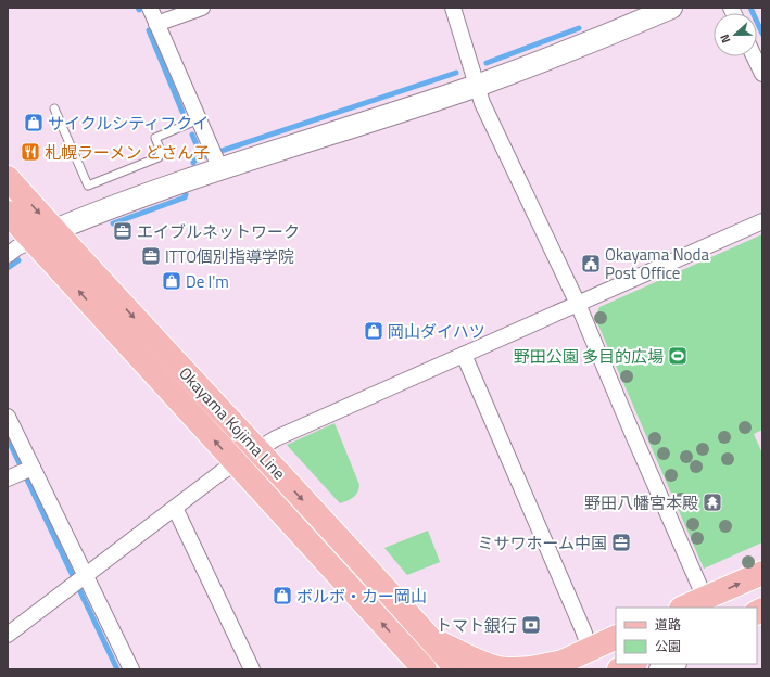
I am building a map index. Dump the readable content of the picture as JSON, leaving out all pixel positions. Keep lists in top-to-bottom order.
{
  "streets": {
    "main road": ["Okayama Kojima Line"]
  },
  "places": {
    "shop": [
      "サイクルシティフクイ",
      "De I'm",
      "岡山ダイハツ",
      "ボルボ・カー岡山"
    ],
    "restaurant": ["札幌ラーメン どさん子"],
    "office": ["エイブルネットワーク", "ITTO個別指導学院", "ミサワホーム中国"],
    "public building": ["Okayama Noda Post Office"],
    "sports": ["野田公園 多目的広場"],
    "temple": ["野田八幡宮本殿"],
    "bank": ["トマト銀行"]
  },
  "legend": ["道路", "公園"],
  "north": "left"
}
